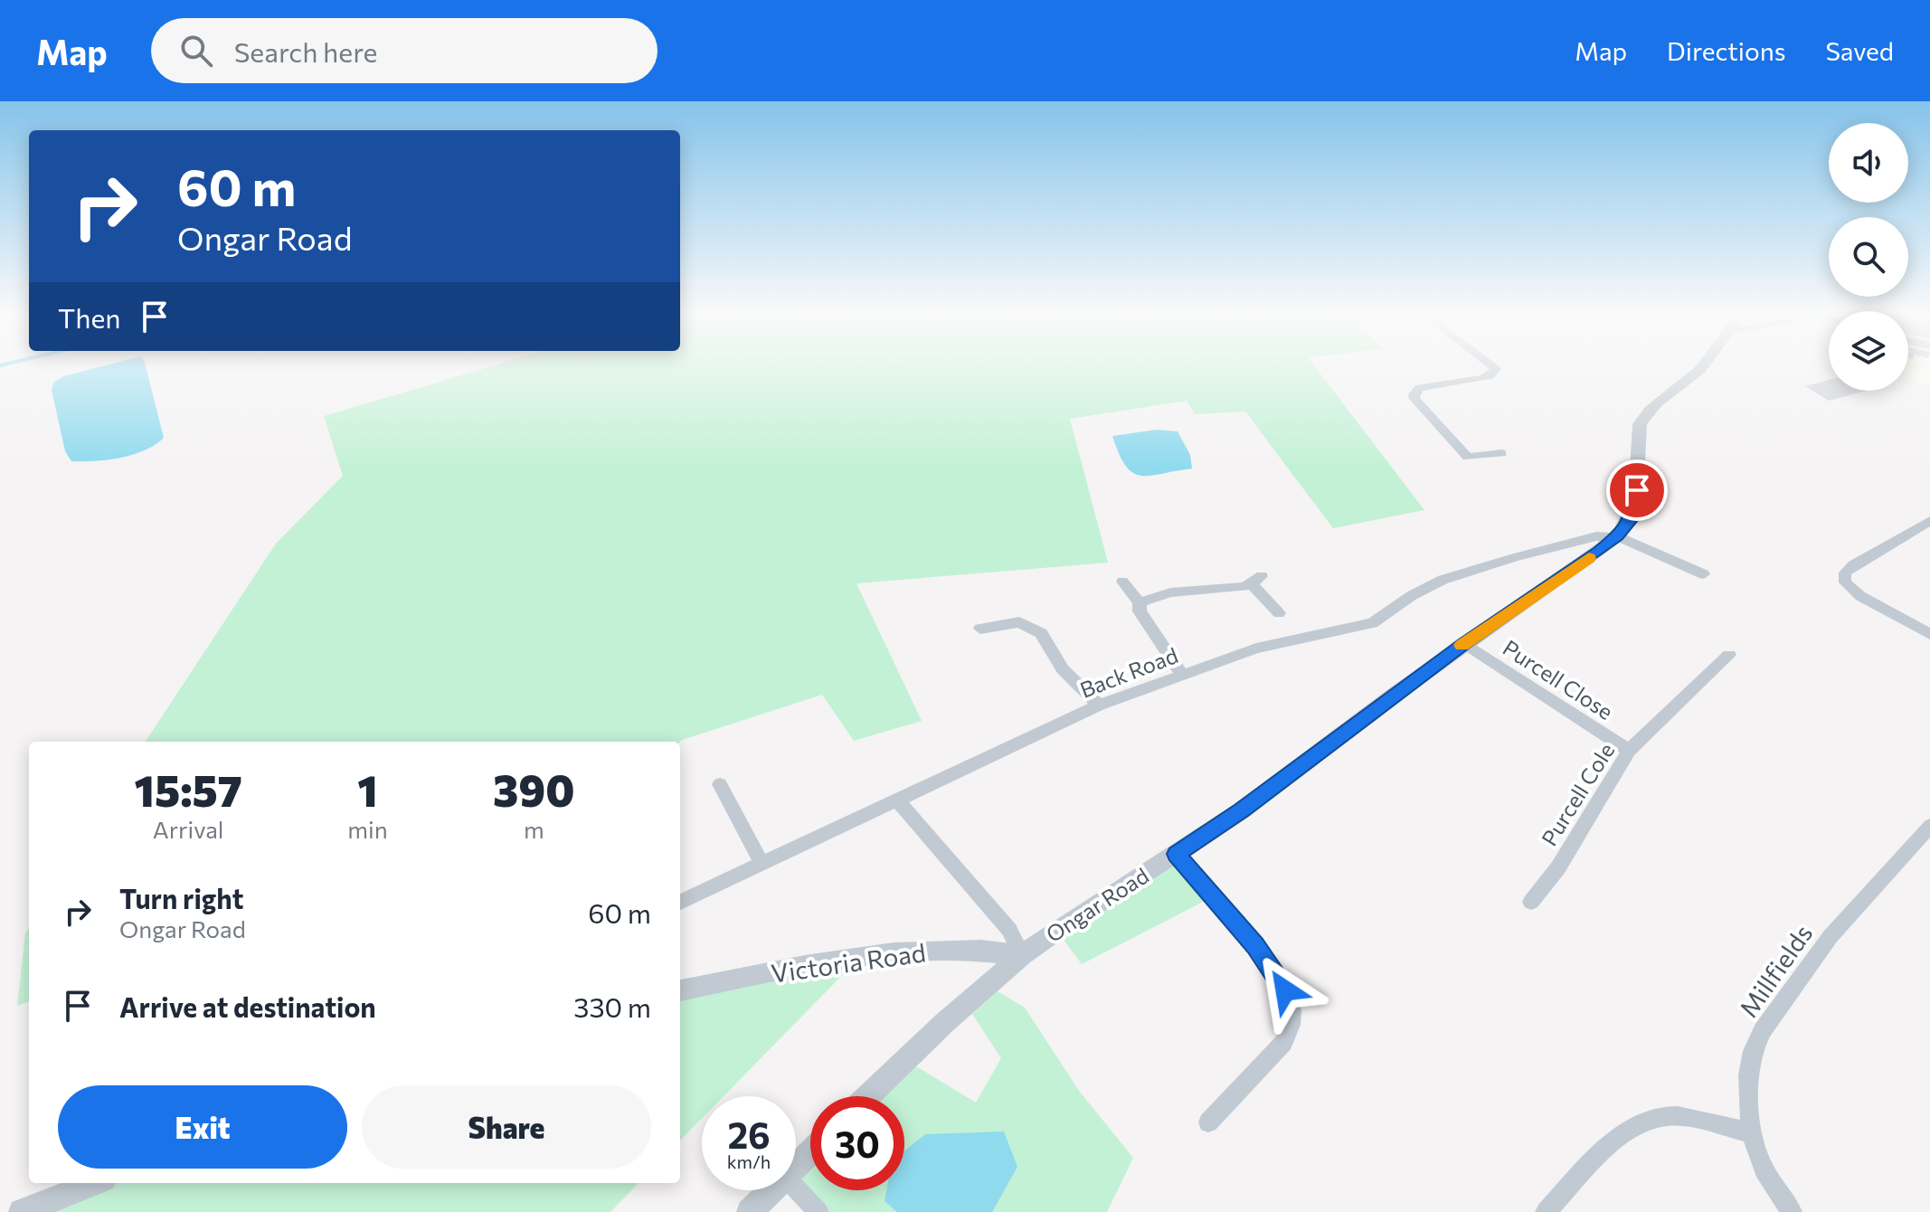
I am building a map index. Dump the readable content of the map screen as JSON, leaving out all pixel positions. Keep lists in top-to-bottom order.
{
  "streets": {
    "street": [
      "Back Road",
      "Purcell Close",
      "Purcell Cole",
      "Ongar Road",
      "Victoria Road",
      "Millfields"
    ]
  },
  "crossings": [
    ["Back Road", "Ongar Road"],
    ["Purcell Close", "Purcell Cole"],
    ["Purcell Close", "Ongar Road"],
    ["Ongar Road", "Victoria Road"]
  ],
  "page": {
    "header": "Map",
    "search": "Search here",
    "nav": ["Map", "Directions", "Saved"],
    "turn": ["60 m", "Ongar Road"],
    "then": "Then",
    "eta": [
      "15:57",
      "Arrival",
      "1",
      "min",
      "390",
      "m"
    ],
    "list": [
      {
        "name": "Turn right",
        "note": "Ongar Road",
        "value": "60 m"
      },
      {
        "name": "Arrive at destination",
        "value": "330 m"
      }
    ],
    "buttons": ["Exit", "Share"],
    "speed": "26 km/h",
    "limit": "30"
  }
}
